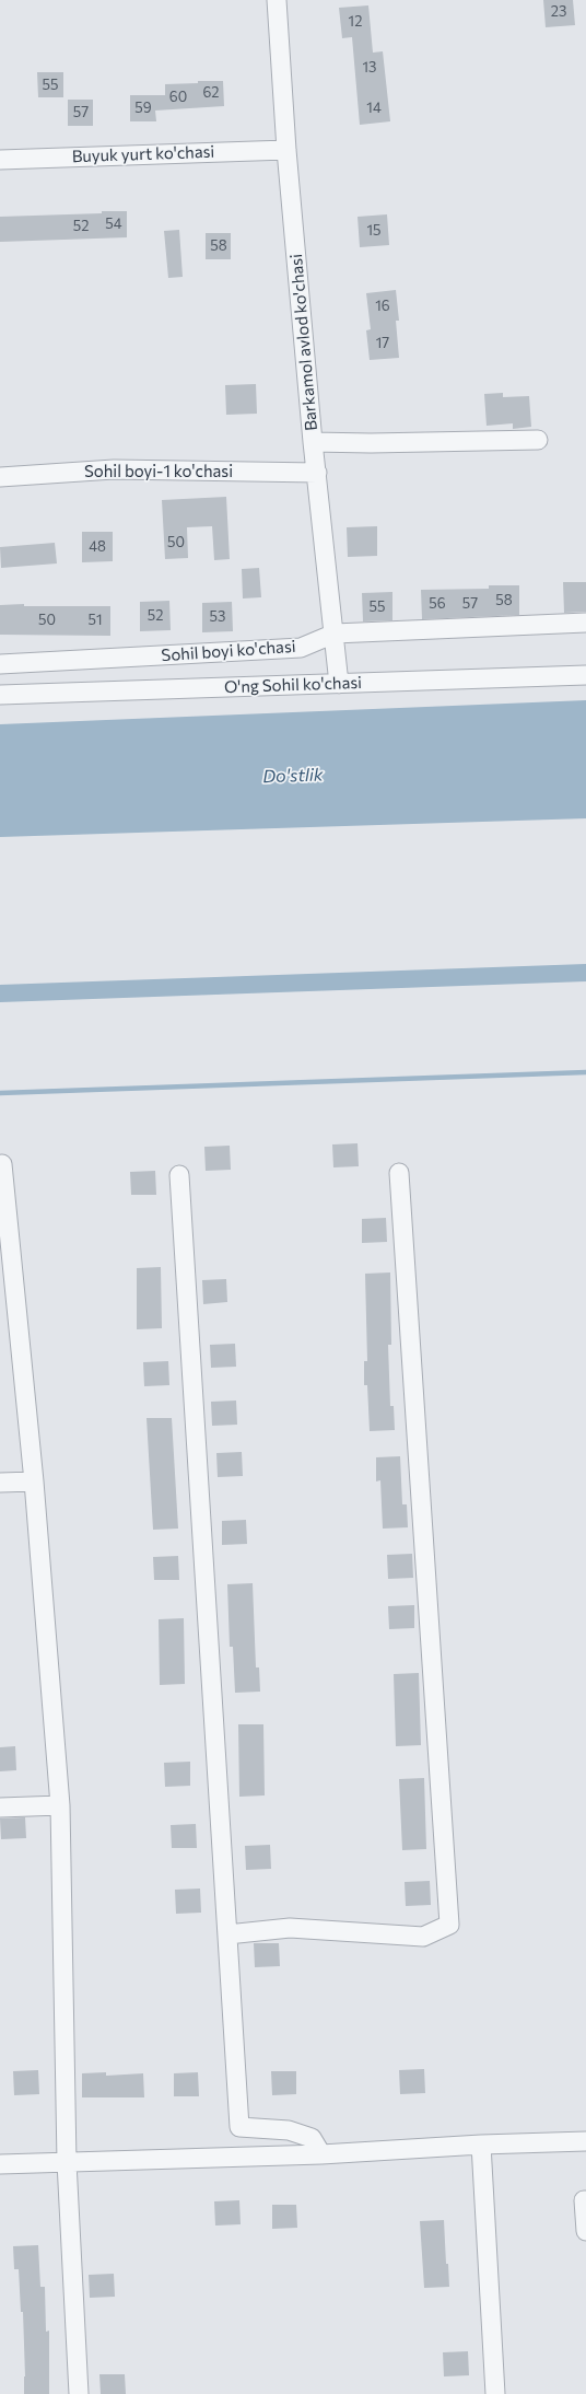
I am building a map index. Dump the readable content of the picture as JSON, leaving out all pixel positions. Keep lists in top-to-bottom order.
{
  "streets": {
    "street": [
      "Buyuk yurt ko'chasi",
      "Barkamol avlod ko'chasi",
      "Sohil boyi-1 ko'chasi",
      "Sohil boyi ko'chasi",
      "O'ng Sohil ko'chasi"
    ]
  },
  "crossings": [
    ["Buyuk yurt ko'chasi", "Barkamol avlod ko'chasi"],
    ["Barkamol avlod ko'chasi", "Sohil boyi-1 ko'chasi"],
    ["Barkamol avlod ko'chasi", "Sohil boyi ko'chasi"],
    ["Barkamol avlod ko'chasi", "O'ng Sohil ko'chasi"]
  ],
  "water": ["Do'stlik"],
  "house_numbers": [
    "23",
    "12",
    "13",
    "55",
    "62",
    "60",
    "59",
    "14",
    "57",
    "54",
    "52",
    "15",
    "58",
    "16",
    "17",
    "50",
    "48",
    "58",
    "56",
    "57",
    "55",
    "52",
    "53",
    "50",
    "51"
  ]
}
